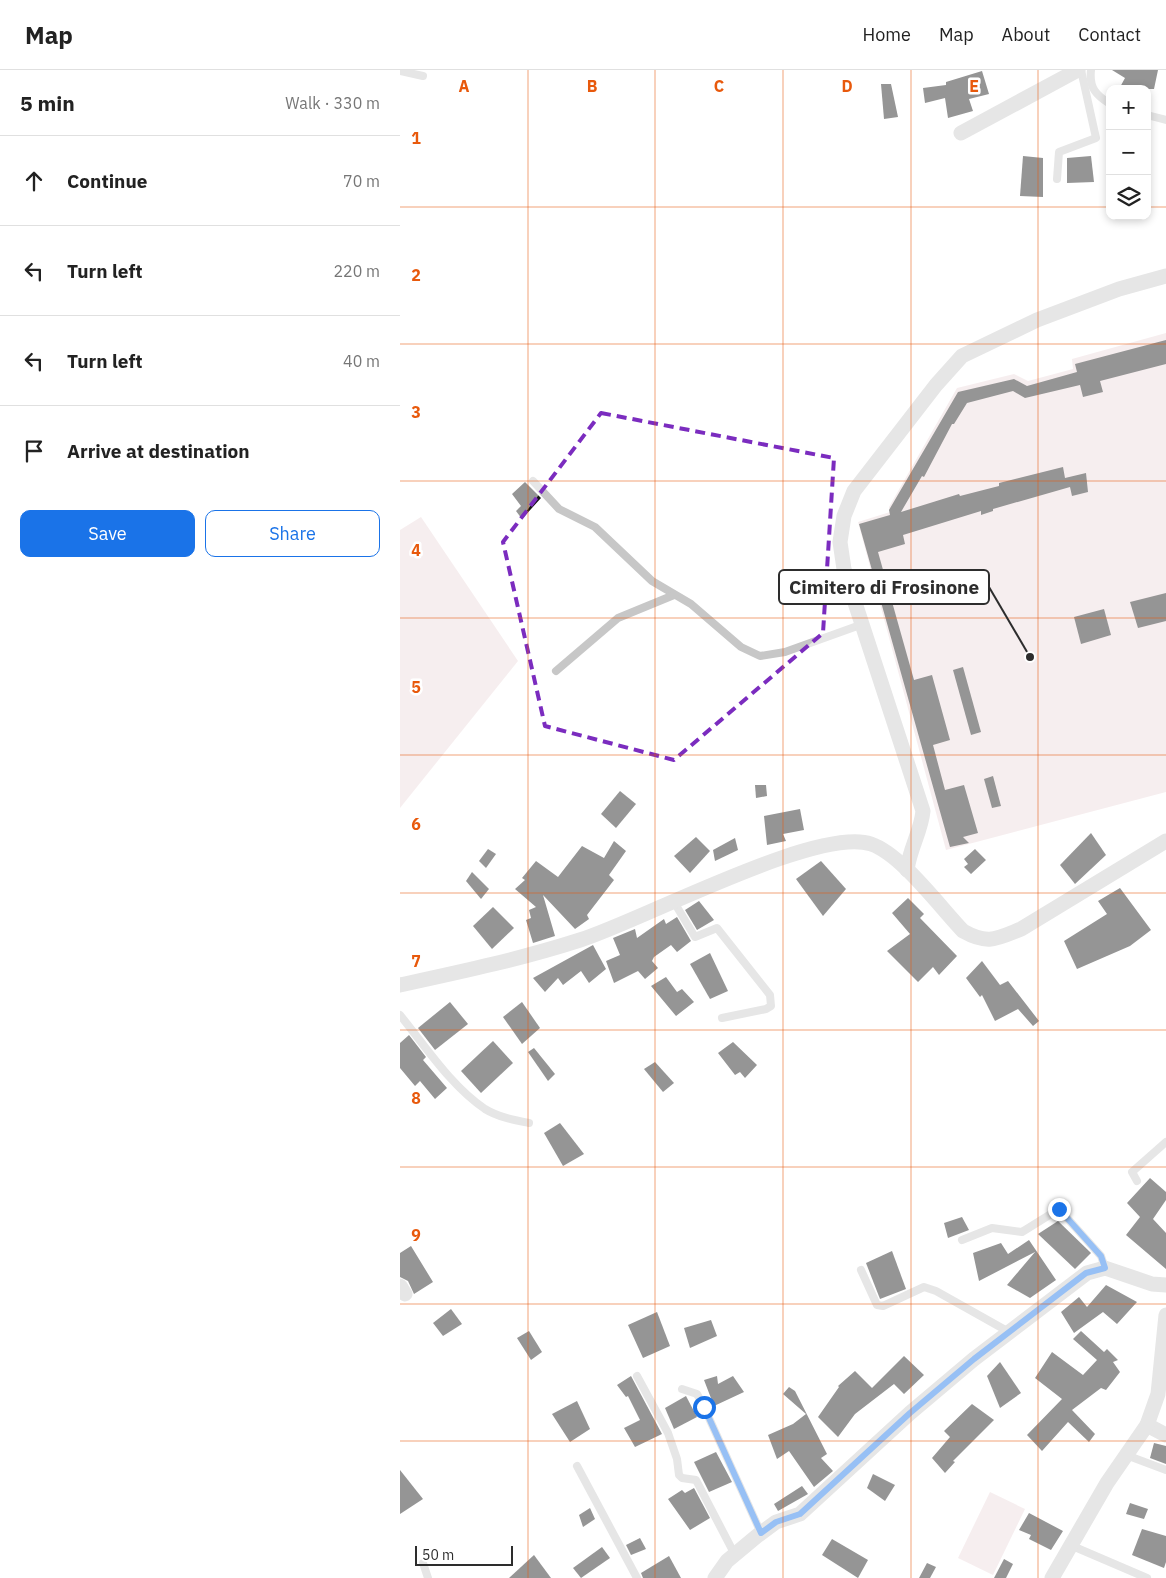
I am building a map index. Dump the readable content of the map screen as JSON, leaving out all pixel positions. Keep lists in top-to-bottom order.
{
  "places": ["Cimitero di Frosinone"],
  "scale_bar": "50 m",
  "page": {
    "header": "Map",
    "nav": [
      "Home",
      "Map",
      "About",
      "Contact"
    ],
    "heading": ["5 min", "Walk · 330 m"],
    "map_buttons": ["+", "−"],
    "list": [
      ["Continue", "70 m"],
      ["Turn left", "220 m"],
      ["Turn left", "40 m"],
      "Arrive at destination"
    ],
    "buttons": ["Save", "Share"],
    "scale": "50 m"
  },
  "grid": {
    "columns": [
      "A",
      "B",
      "C",
      "D",
      "E"
    ],
    "rows": [
      "1",
      "2",
      "3",
      "4",
      "5",
      "6",
      "7",
      "8",
      "9"
    ]
  }
}
